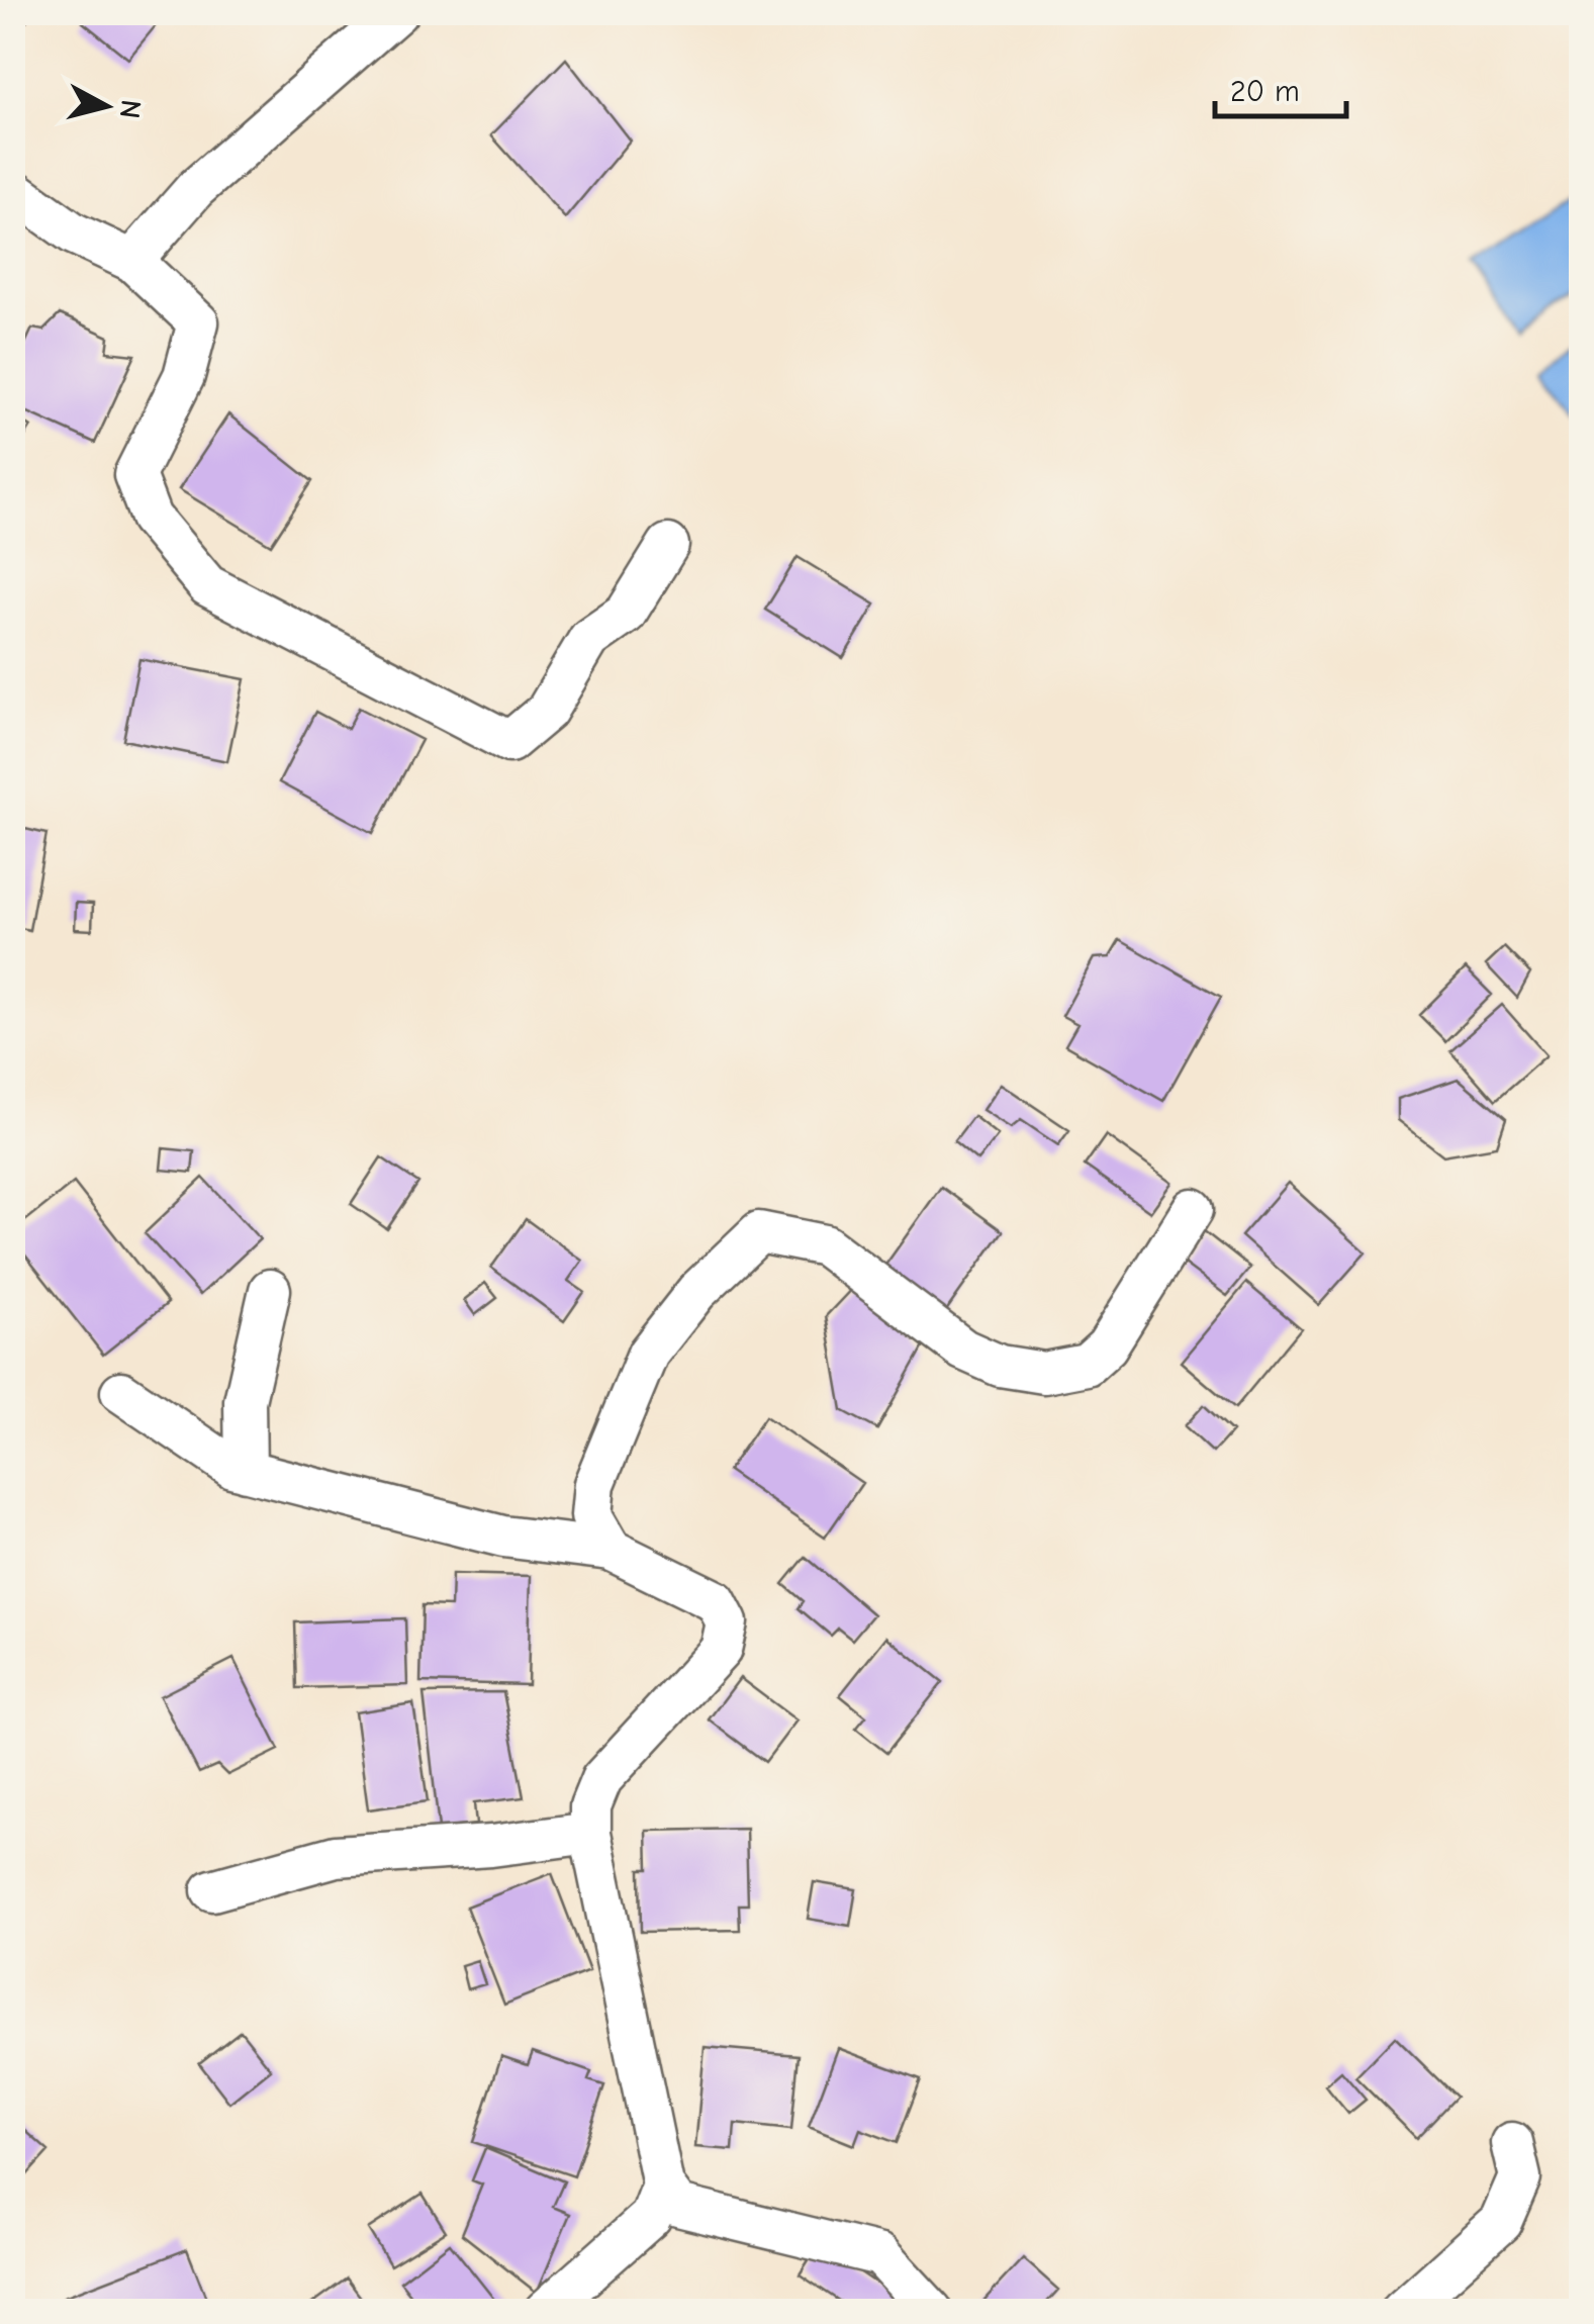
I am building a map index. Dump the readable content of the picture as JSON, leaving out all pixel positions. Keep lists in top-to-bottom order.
{
  "scale_bar": "20 m",
  "north": "right"
}
